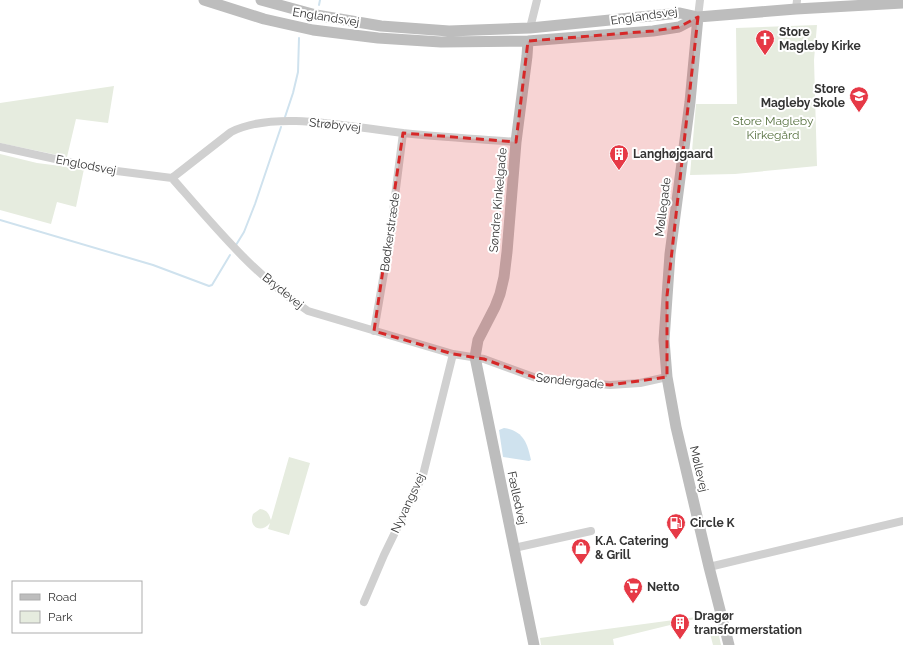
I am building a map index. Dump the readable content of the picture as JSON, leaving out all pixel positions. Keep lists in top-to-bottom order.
{
  "streets": {
    "street": [
      "Englandsvej",
      "Strøbyvej",
      "Englodsvej",
      "Søndre Kinkelgade",
      "Møllegade",
      "Bødkerstræde",
      "Brydevej",
      "Søndergade",
      "Møllevej",
      "Fælledvej",
      "Nyvangsvej"
    ]
  },
  "crossings": [
    ["Englandsvej", "Søndre Kinkelgade"],
    ["Englandsvej", "Møllegade"],
    ["Strøbyvej", "Englodsvej"],
    ["Strøbyvej", "Søndre Kinkelgade"],
    ["Strøbyvej", "Bødkerstræde"],
    ["Strøbyvej", "Brydevej"],
    ["Englodsvej", "Brydevej"],
    ["Søndre Kinkelgade", "Brydevej"],
    ["Søndre Kinkelgade", "Søndergade"],
    ["Søndre Kinkelgade", "Fælledvej"],
    ["Møllegade", "Søndergade"],
    ["Møllegade", "Møllevej"],
    ["Bødkerstræde", "Brydevej"],
    ["Brydevej", "Søndergade"],
    ["Brydevej", "Fælledvej"],
    ["Brydevej", "Nyvangsvej"],
    ["Søndergade", "Møllevej"],
    ["Søndergade", "Fælledvej"]
  ],
  "parks": ["Store Magleby Kirkegård"],
  "places": {
    "church": ["Store Magleby Kirke"],
    "school or university": ["Store Magleby Skole"],
    "building": ["Langhøjgaard", "Dragør transformerstation"],
    "fuel station": ["Circle K"],
    "shop": ["K.A. Catering & Grill"],
    "supermarket": ["Netto"]
  },
  "legend": ["Road", "Park"]
}
